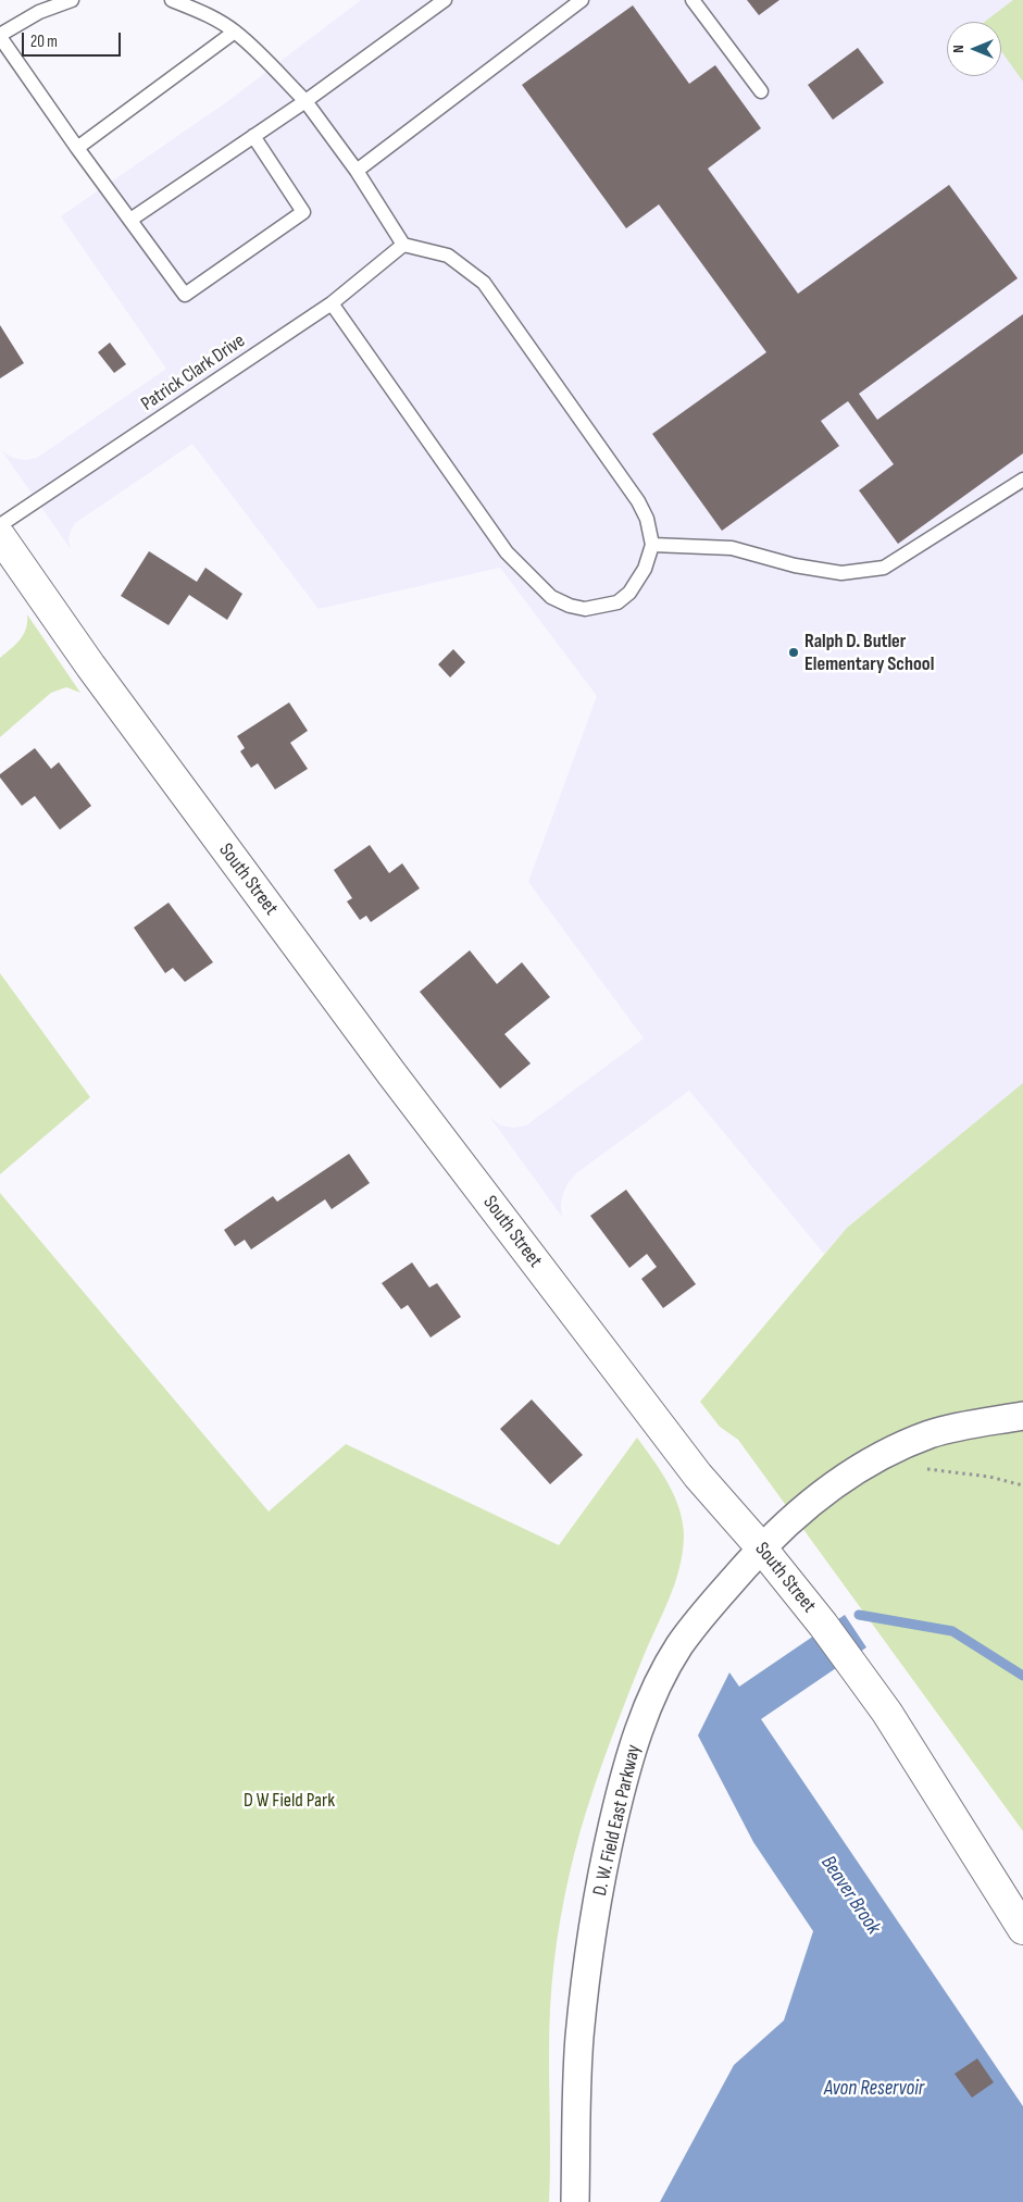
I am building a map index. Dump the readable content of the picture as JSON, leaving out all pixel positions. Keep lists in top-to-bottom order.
{
  "streets": {
    "street": ["South Street", "D. W. Field East Parkway"],
    "lane": ["Patrick Clark Drive"]
  },
  "crossings": [
    ["South Street", "D. W. Field East Parkway"]
  ],
  "water": ["Beaver Brook", "Avon Reservoir"],
  "parks": ["D W Field Park"],
  "places": ["Ralph D. Butler Elementary School"],
  "scale_bar": "20 m",
  "north": "left"
}
